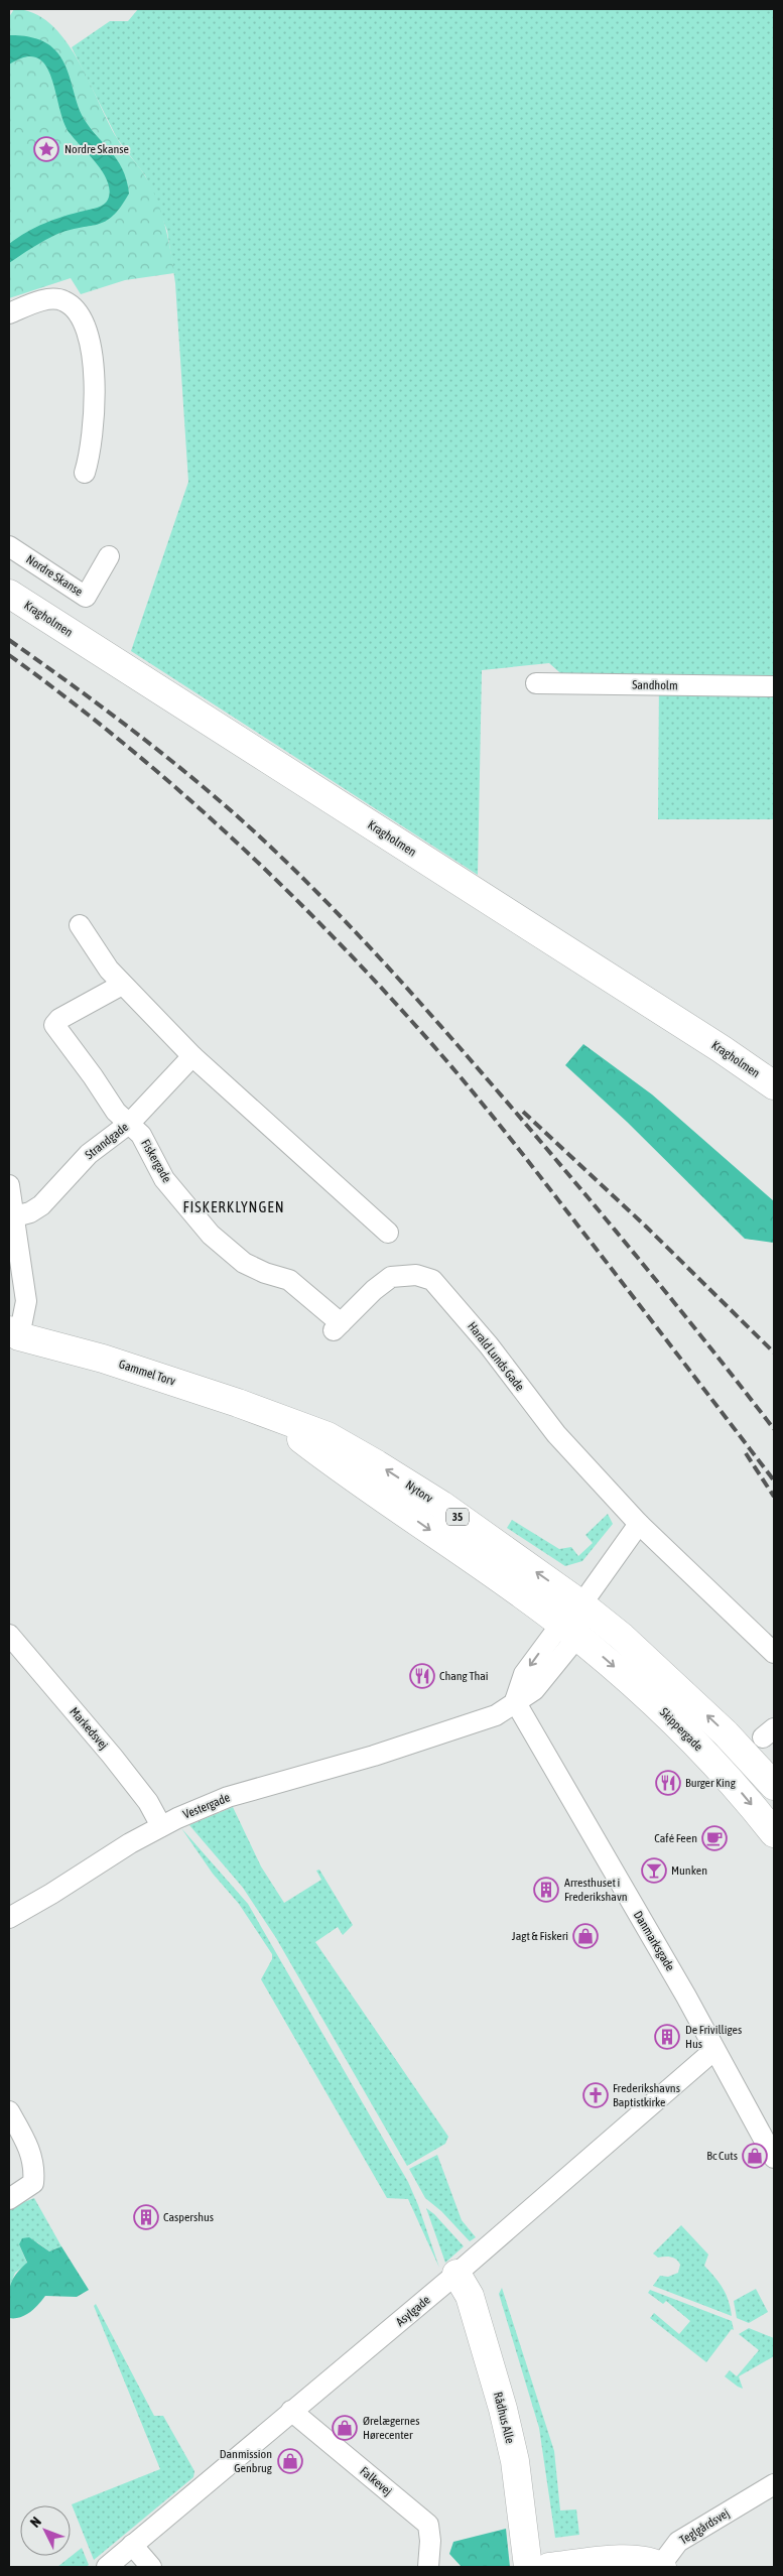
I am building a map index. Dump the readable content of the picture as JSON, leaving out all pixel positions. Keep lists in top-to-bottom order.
{
  "streets": {
    "main road": [
      "Kragholmen",
      "Gammel Torv",
      "Nytorv",
      "35",
      "Skippergade",
      "Rådhus Alle",
      "Teglgårdsvej"
    ],
    "street": [
      "Nordre Skanse",
      "Sandholm",
      "Strandgade",
      "Fiskergade",
      "Harald Lunds Gade",
      "Markedsvej",
      "Vestergade",
      "Danmarksgade",
      "Asylgade",
      "Falkevej"
    ]
  },
  "crossings": [
    ["Strandgade", "Fiskergade"],
    ["Fiskergade", "Harald Lunds Gade"],
    ["Gammel Torv", "Nytorv"],
    ["Nytorv", "35"],
    ["Nytorv", "Skippergade"],
    ["Markedsvej", "Vestergade"],
    ["Vestergade", "Danmarksgade"],
    ["Danmarksgade", "Asylgade"],
    ["Asylgade", "Rådhus Alle"],
    ["Asylgade", "Falkevej"]
  ],
  "districts": ["FISKERKLYNGEN"],
  "places": {
    "place": ["Nordre Skanse"],
    "restaurant": ["Chang Thai", "Burger King"],
    "cafe": ["Café Feen"],
    "bar": ["Munken"],
    "building": ["Arresthuset i Frederikshavn", "De Frivilliges Hus", "Caspershus"],
    "shop": [
      "Jagt & Fiskeri",
      "Bc Cuts",
      "Ørelægernes Hørecenter",
      "Danmission Genbrug"
    ],
    "church": ["Frederikshavns Baptistkirke"]
  },
  "north": "top left"
}
